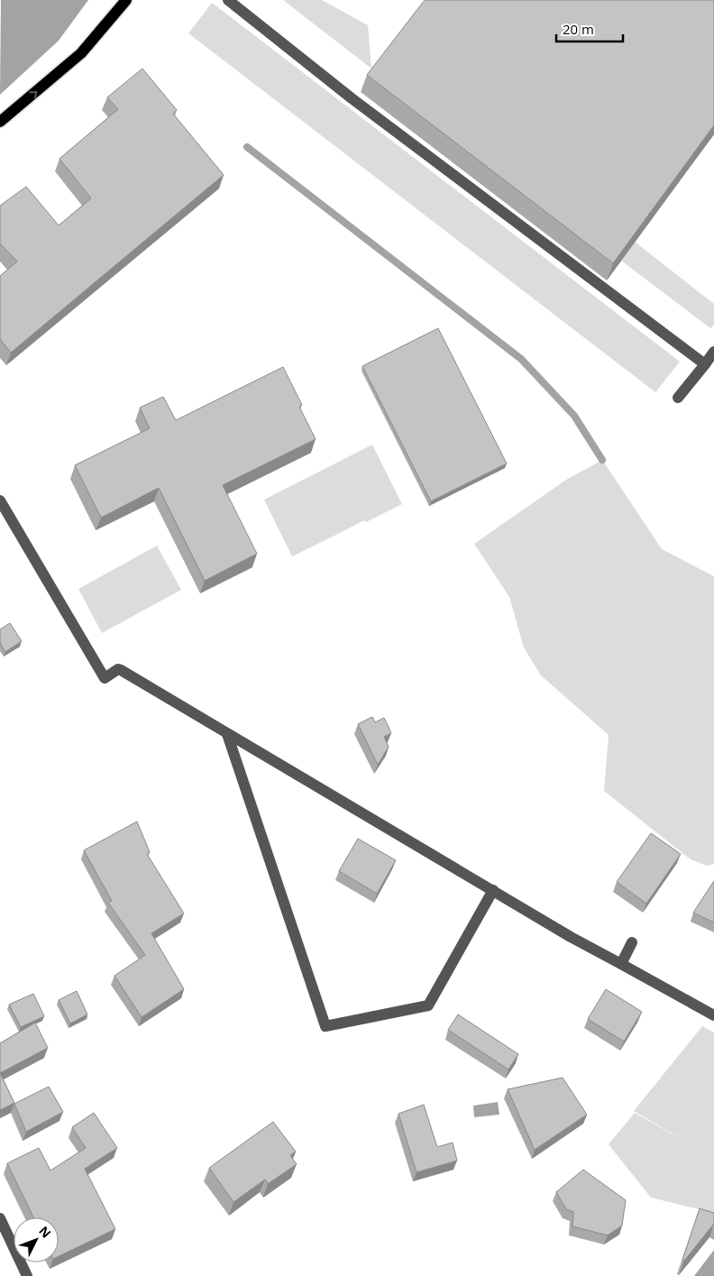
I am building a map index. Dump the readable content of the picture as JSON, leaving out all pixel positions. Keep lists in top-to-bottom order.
{
  "scale_bar": "20 m",
  "north": "top right"
}
